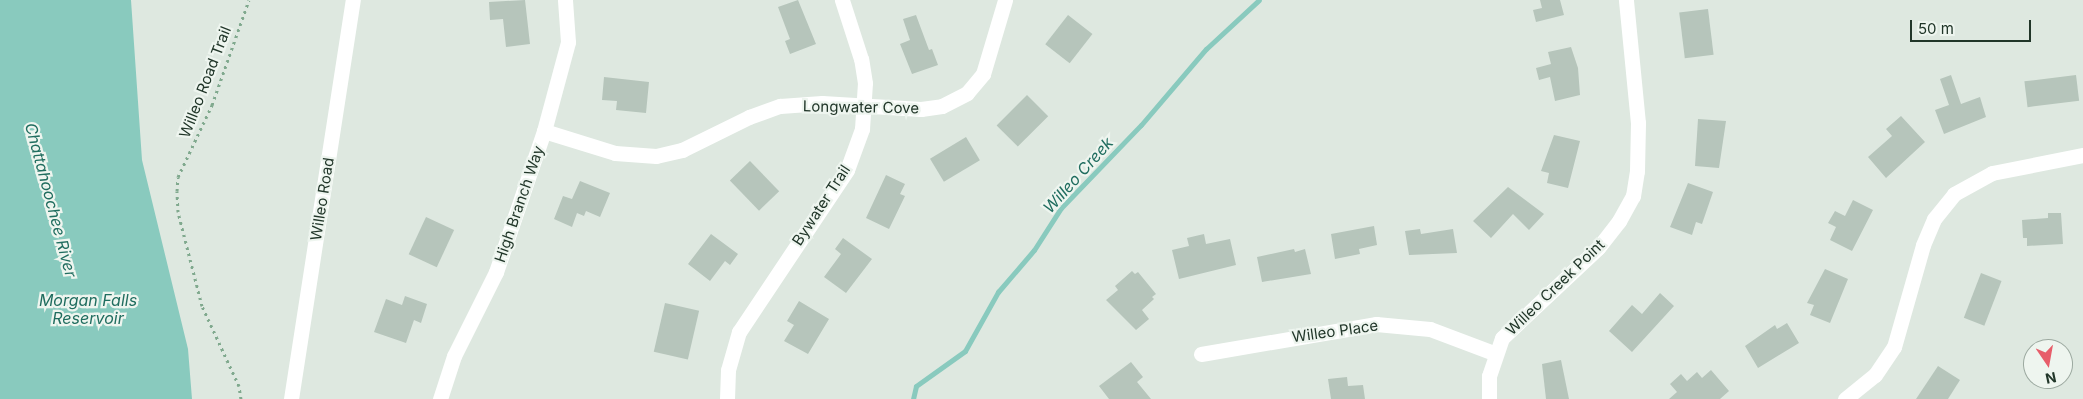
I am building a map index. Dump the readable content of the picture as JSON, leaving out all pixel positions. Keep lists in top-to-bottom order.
{
  "streets": {
    "street": [
      "Longwater Cove",
      "Willeo Road",
      "High Branch Way",
      "Bywater Trail",
      "Willeo Creek Point",
      "Willeo Place"
    ],
    "path": ["Willeo Road Trail"]
  },
  "crossings": [
    ["Longwater Cove", "High Branch Way"],
    ["Longwater Cove", "Bywater Trail"],
    ["Willeo Creek Point", "Willeo Place"]
  ],
  "water": ["Willeo Creek", "Chattahoochee River", "Morgan Falls Reservoir"],
  "scale_bar": "50 m",
  "north": "bottom"
}
